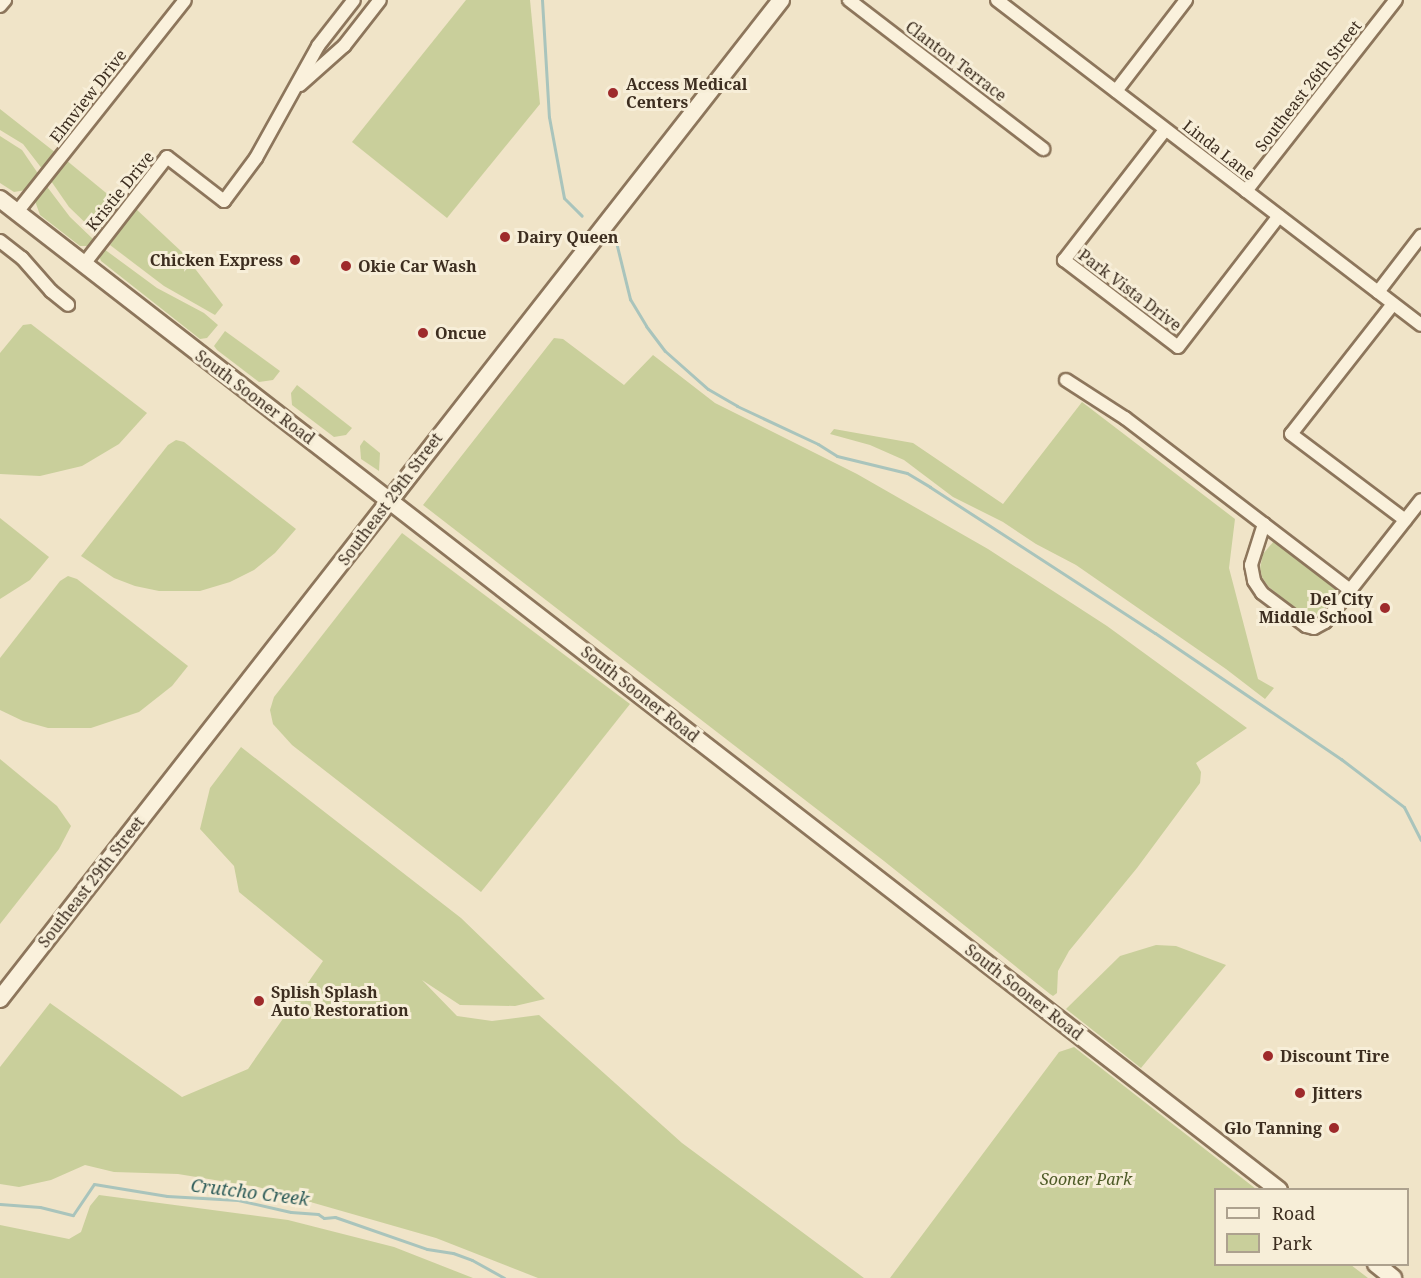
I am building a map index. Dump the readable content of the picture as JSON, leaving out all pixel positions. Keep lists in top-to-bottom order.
{
  "streets": {
    "main road": ["South Sooner Road", "Southeast 29th Street"],
    "street": [
      "Clanton Terrace",
      "Southeast 26th Street",
      "Elmview Drive",
      "Linda Lane",
      "Kristie Drive",
      "Park Vista Drive"
    ]
  },
  "crossings": [
    ["Southeast 26th Street", "Linda Lane"],
    ["Elmview Drive", "South Sooner Road"],
    ["Linda Lane", "Park Vista Drive"],
    ["Kristie Drive", "South Sooner Road"],
    ["South Sooner Road", "Southeast 29th Street"]
  ],
  "water": ["Crutcho Creek"],
  "parks": ["Sooner Park"],
  "places": [
    "Access Medical Centers",
    "Dairy Queen",
    "Chicken Express",
    "Okie Car Wash",
    "Oncue",
    "Del City Middle School",
    "Splish Splash Auto Restoration",
    "Discount Tire",
    "Jitters",
    "Glo Tanning"
  ],
  "legend": ["Road", "Park"]
}
